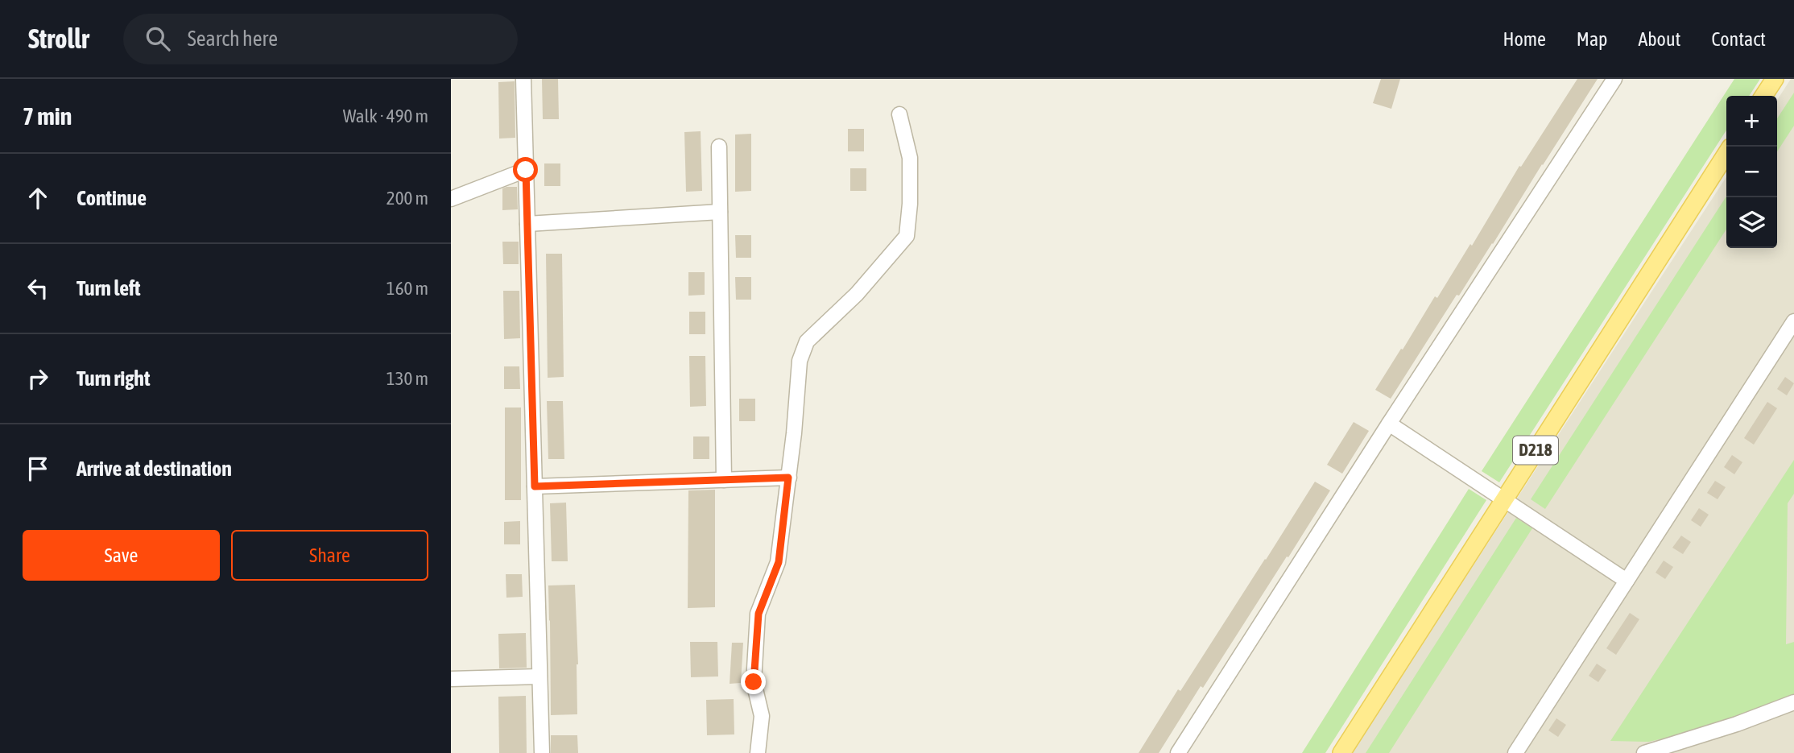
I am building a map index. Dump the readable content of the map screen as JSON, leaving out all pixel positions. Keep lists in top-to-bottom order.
{
  "streets": {
    "main road": ["D218"]
  },
  "page": {
    "header": "Strollr",
    "search": "Search here",
    "nav": [
      "Home",
      "Map",
      "About",
      "Contact"
    ],
    "heading": ["7 min", "Walk · 490 m"],
    "map_buttons": ["+", "−"],
    "list": [
      ["Continue", "200 m"],
      ["Turn left", "160 m"],
      ["Turn right", "130 m"],
      "Arrive at destination"
    ],
    "buttons": ["Save", "Share"]
  }
}
